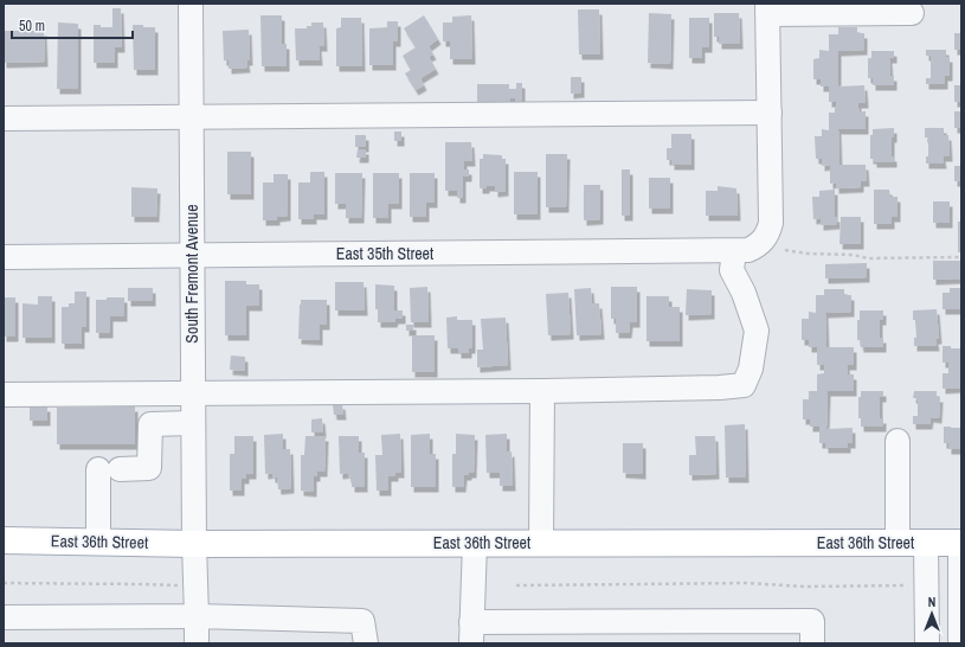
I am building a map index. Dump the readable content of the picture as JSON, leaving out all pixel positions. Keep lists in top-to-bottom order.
{
  "streets": {
    "main road": ["East 36th Street"],
    "street": ["East 35th Street", "South Fremont Avenue"]
  },
  "crossings": [
    ["East 35th Street", "South Fremont Avenue"],
    ["South Fremont Avenue", "East 36th Street"]
  ],
  "scale_bar": "50 m",
  "north": "top"
}
